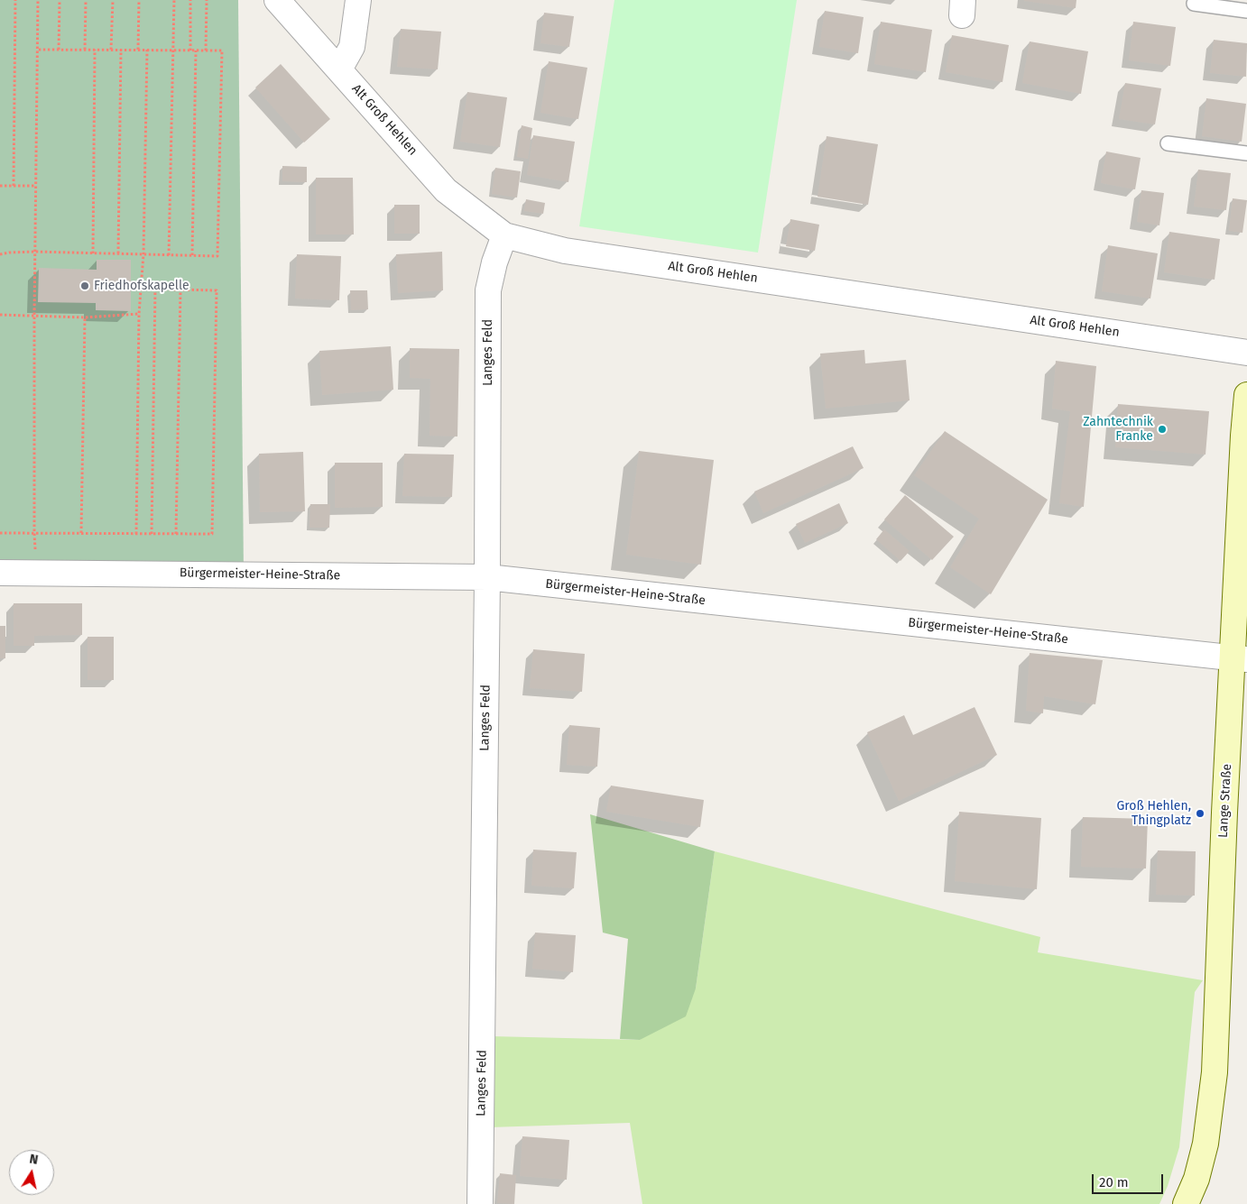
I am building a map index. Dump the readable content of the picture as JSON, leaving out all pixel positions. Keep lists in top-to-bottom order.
{
  "streets": {
    "main road": ["Lange Straße"],
    "street": ["Alt Groß Hehlen", "Langes Feld", "Bürgermeister-Heine-Straße"]
  },
  "crossings": [
    ["Alt Groß Hehlen", "Langes Feld"],
    ["Langes Feld", "Bürgermeister-Heine-Straße"],
    ["Bürgermeister-Heine-Straße", "Lange Straße"]
  ],
  "places": ["Friedhofskapelle", "Zahntechnik Franke", "Groß Hehlen, Thingplatz"],
  "scale_bar": "20 m",
  "north": "top"
}
